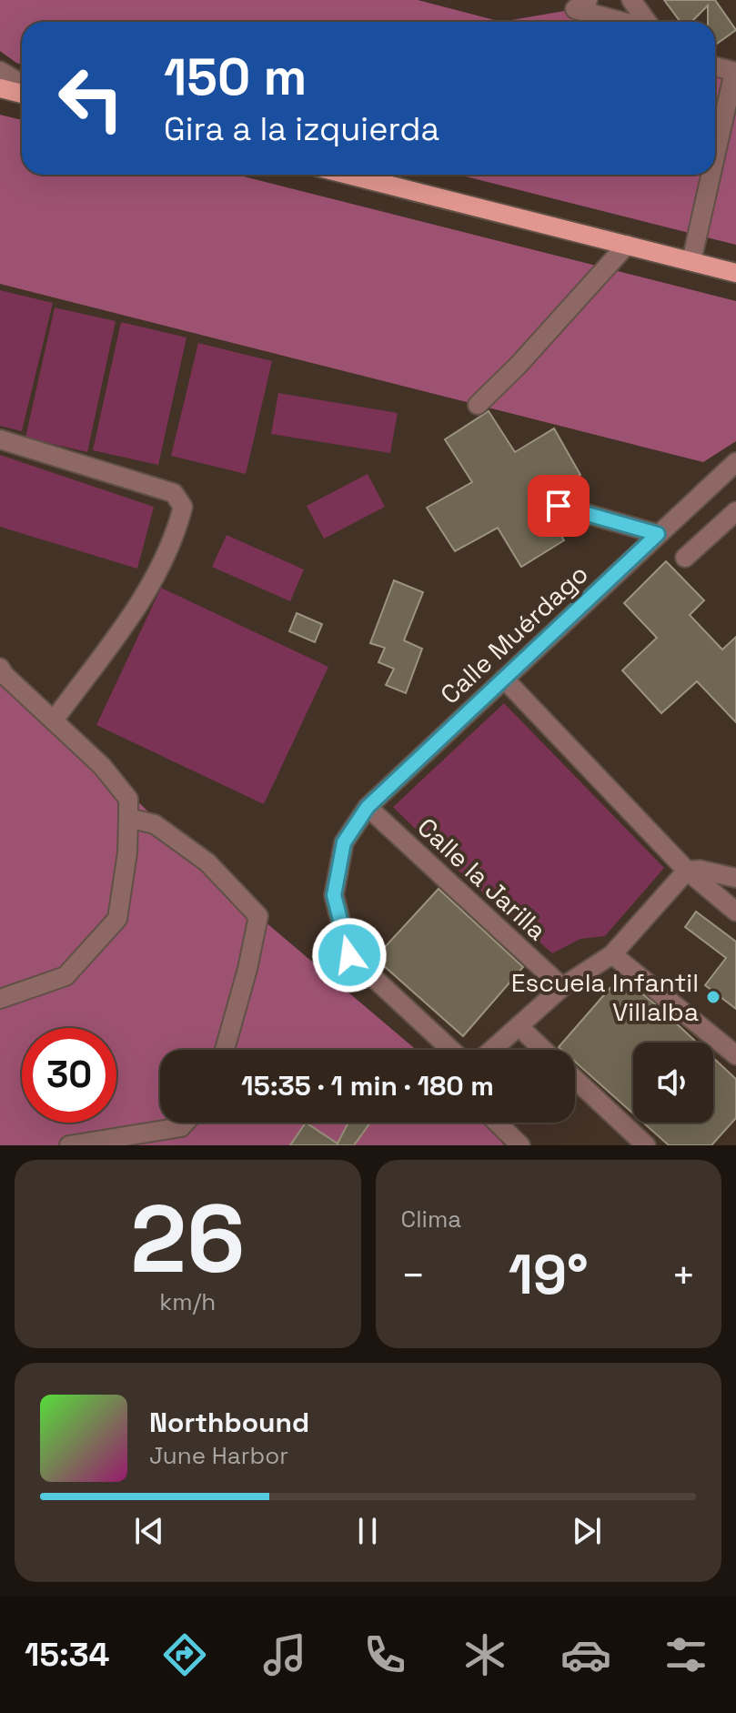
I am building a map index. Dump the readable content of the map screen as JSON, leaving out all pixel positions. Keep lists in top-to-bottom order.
{
  "streets": {
    "street": ["Calle Muérdago", "Calle la Jarilla"]
  },
  "crossings": [
    ["Calle Muérdago", "Calle la Jarilla"]
  ],
  "places": ["Escuela Infantil Villalba"],
  "page": {
    "turn": ["150 m", "Gira a la izquierda"],
    "limit": "30",
    "trip": "15:35 · 1 min · 180 m",
    "tile": [
      ["26", "km/h"],
      "Clima"
    ],
    "heat": ["−", "19°", "+"],
    "song": ["Northbound", "June Harbor"],
    "tabs": "15:34"
  }
}
